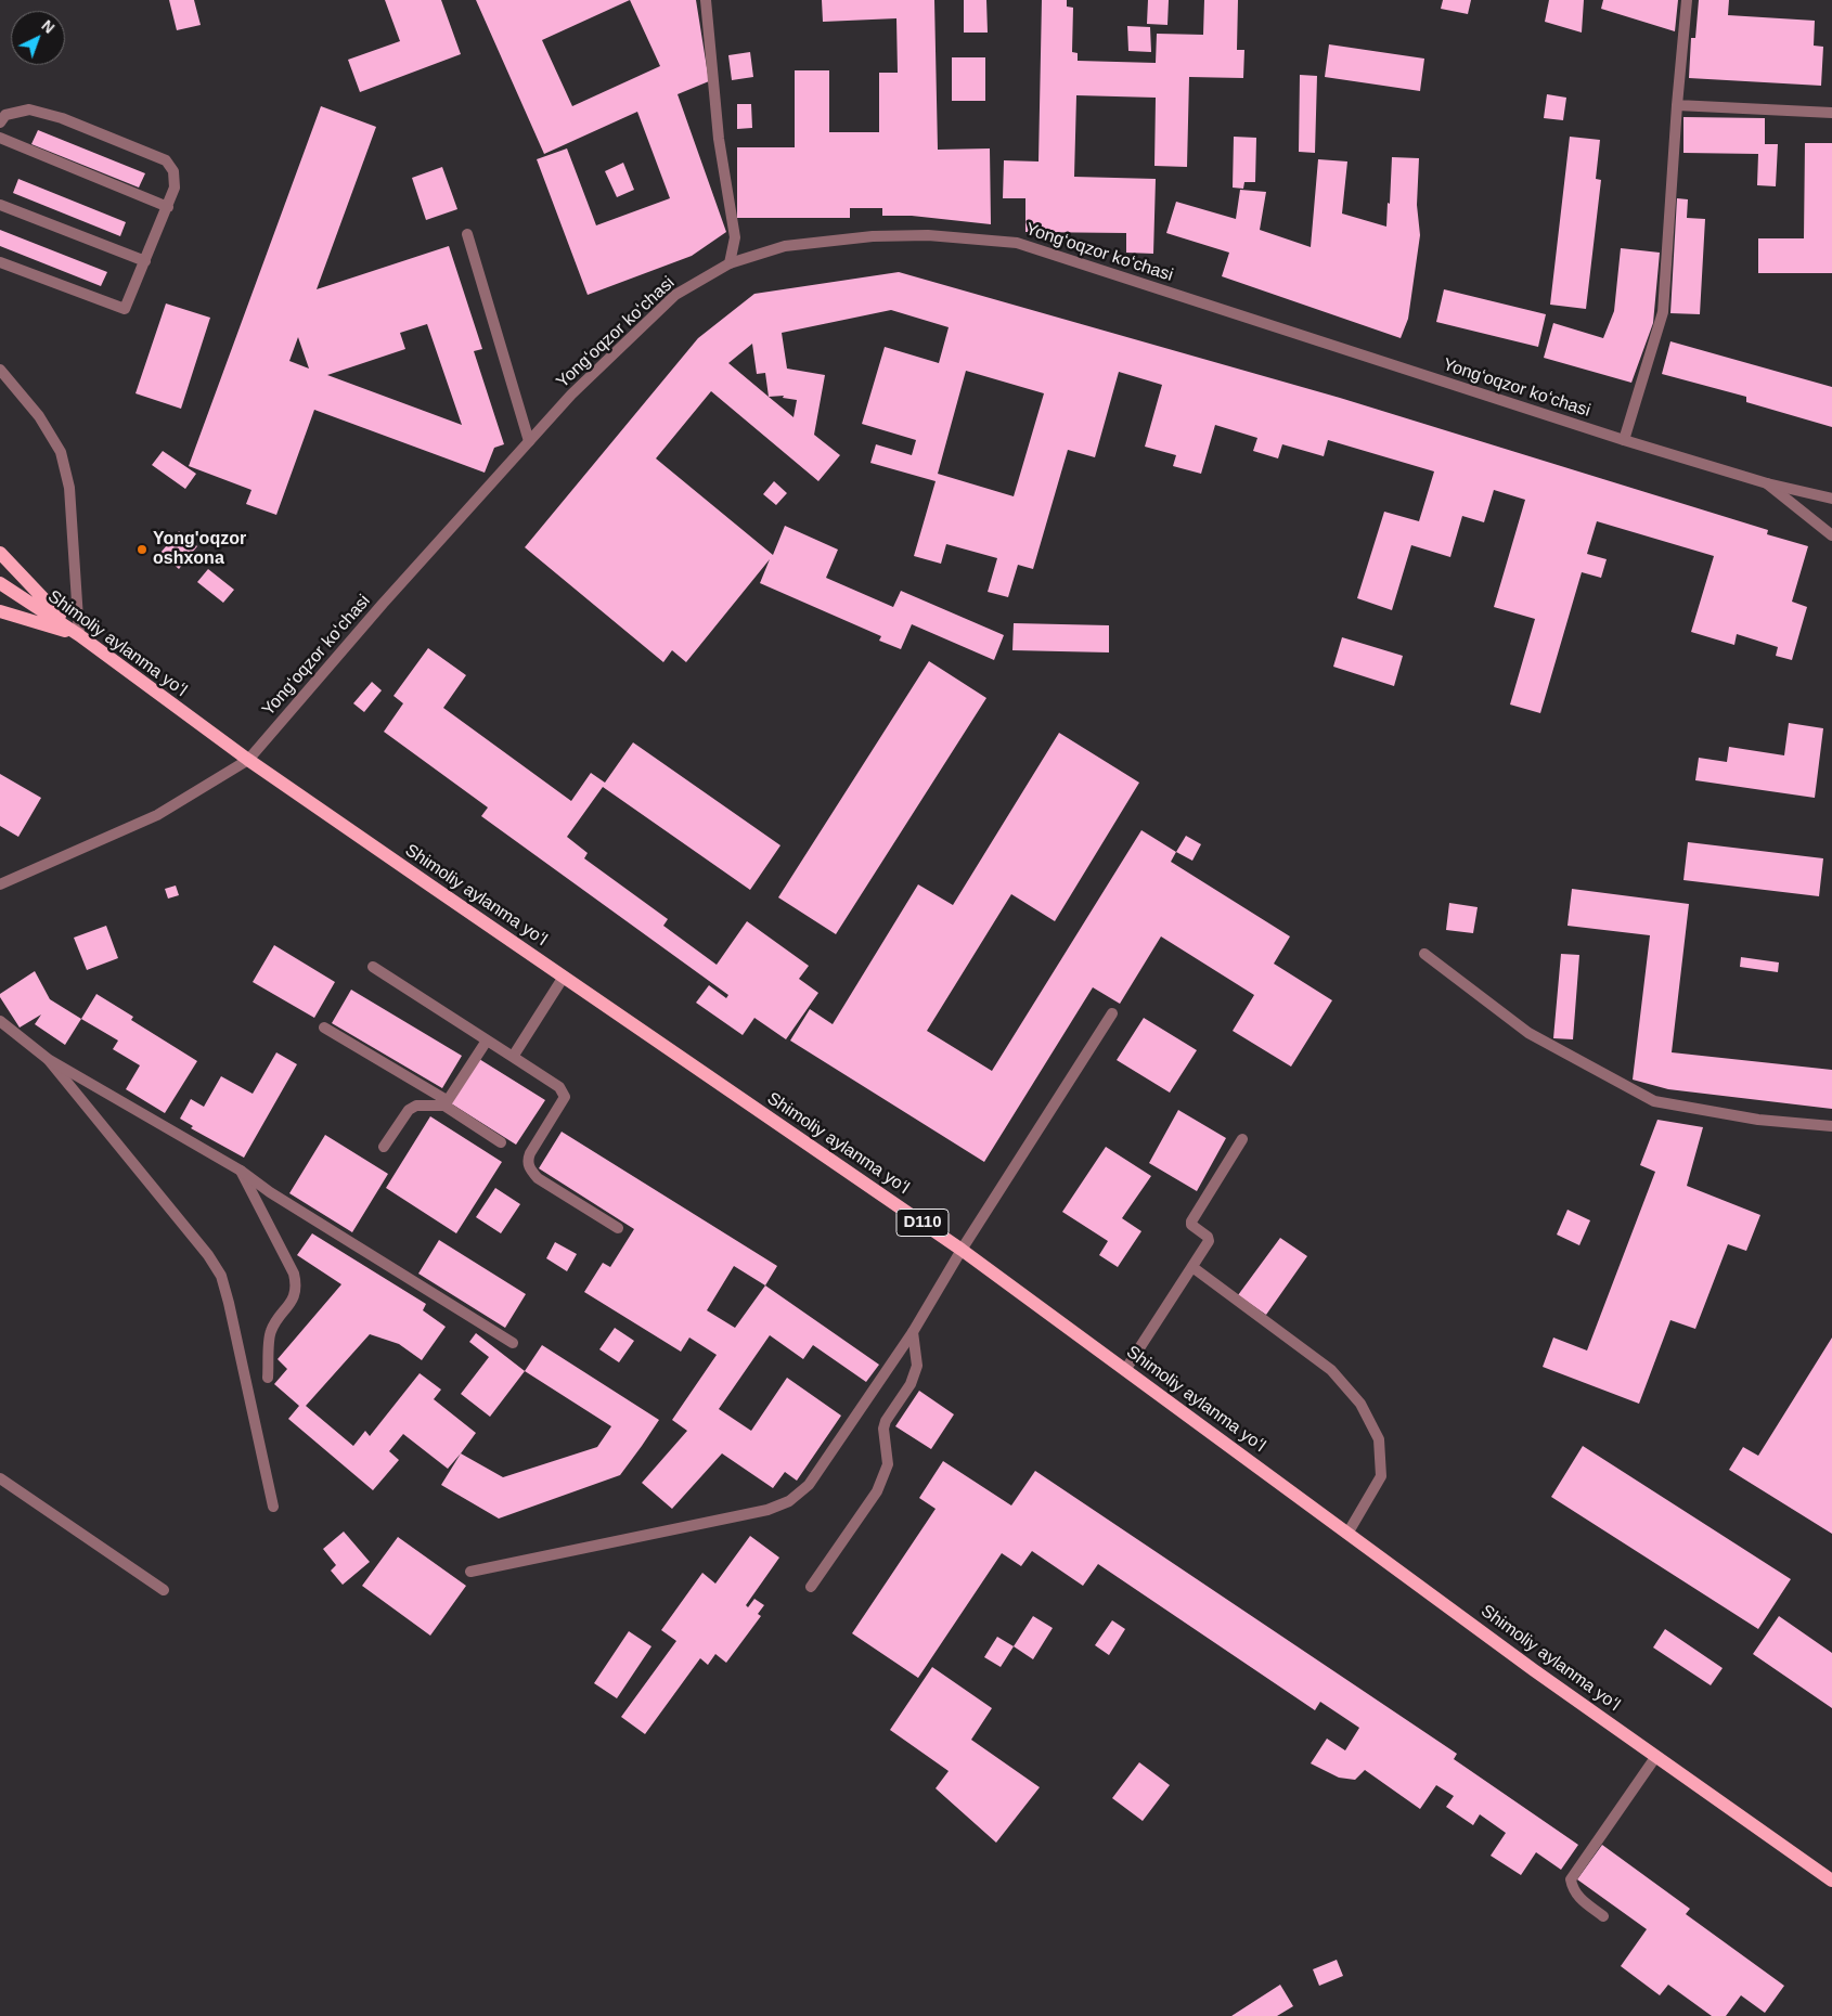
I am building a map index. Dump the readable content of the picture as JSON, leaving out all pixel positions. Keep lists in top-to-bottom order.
{
  "streets": {
    "main road": ["Shimoliy aylanma yoʻl", "D110"],
    "street": ["Yongʻoqzor koʻchasi"]
  },
  "crossings": [
    ["Yongʻoqzor koʻchasi", "Shimoliy aylanma yoʻl"]
  ],
  "places": ["Yong'oqzor oshxona"],
  "north": "top right"
}
